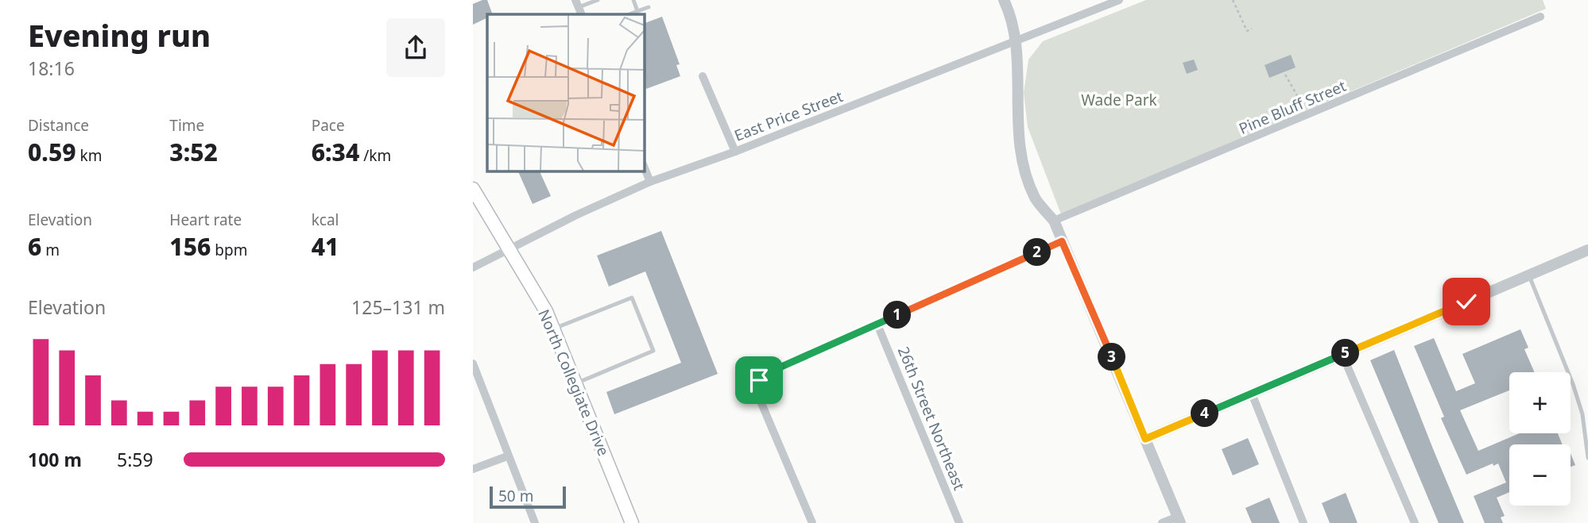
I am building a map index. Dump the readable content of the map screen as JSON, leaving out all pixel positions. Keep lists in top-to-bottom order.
{
  "streets": {
    "main road": ["North Collegiate Drive"],
    "street": ["Pine Bluff Street", "East Price Street", "26th Street Northeast"]
  },
  "crossings": [
    ["East Price Street", "North Collegiate Drive"]
  ],
  "parks": ["Wade Park"],
  "scale_bar": "50 m",
  "page": {
    "heading": ["Evening run", "18:16"],
    "stats": [
      ["Distance", "0.59 km"],
      ["Time", "3:52"],
      ["Pace", "6:34 /km"],
      ["Elevation", "6 m"],
      ["Heart rate", "156 bpm"],
      ["kcal", "41"]
    ],
    "pins": [
      "2",
      "1",
      "5",
      "3",
      "4"
    ],
    "chart": ["Elevation", "125–131 m"],
    "map_buttons": ["+", "−"],
    "list": [
      {
        "name": "100 m",
        "note": "5:59"
      }
    ],
    "scale": "50 m"
  }
}
